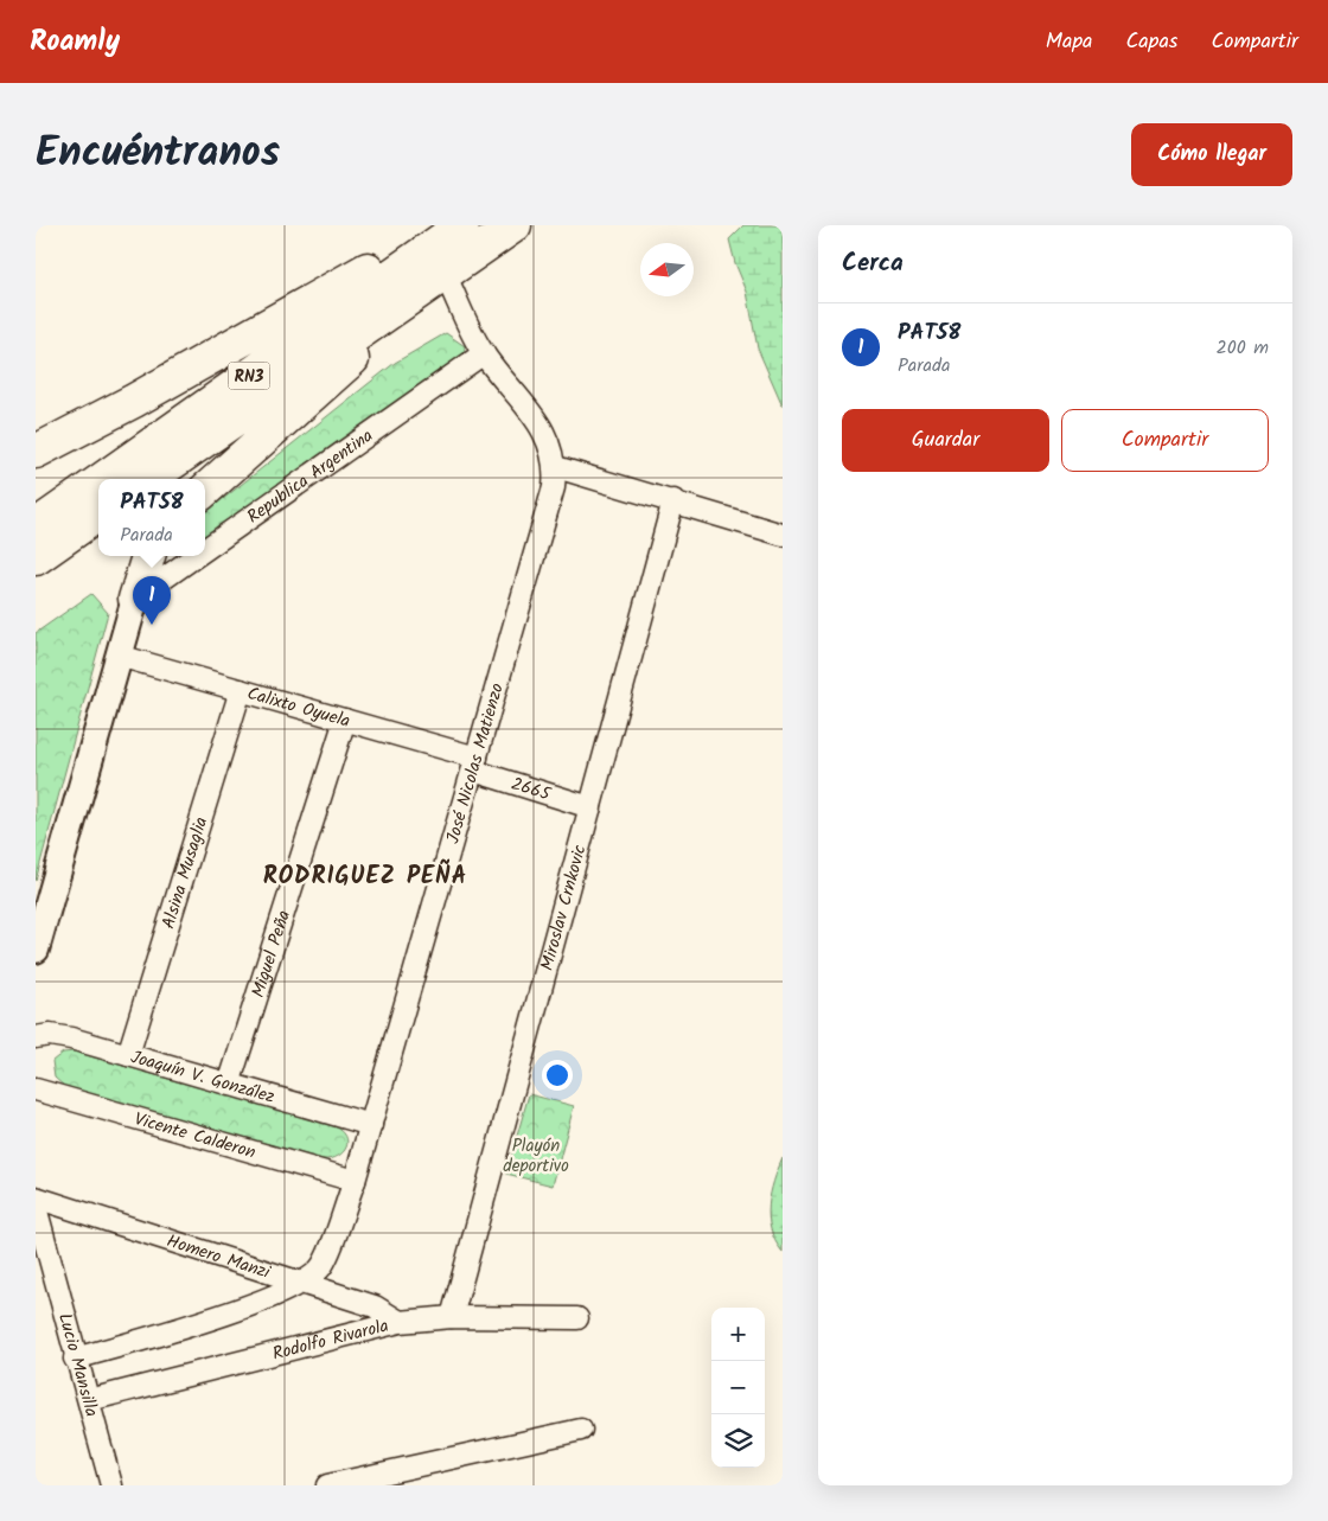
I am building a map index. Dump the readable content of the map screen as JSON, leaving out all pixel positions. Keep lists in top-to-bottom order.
{
  "streets": {
    "highway": ["RN3"],
    "street": [
      "Republica Argentina",
      "Calixto Oyuela",
      "José Nicolas Matienzo",
      "2665",
      "Alsina Musaglia",
      "Miroslav Crnkovic",
      "Miguel Peña",
      "Joaquín V. González",
      "Vicente Calderon",
      "Homero Manzi",
      "Rodolfo Rivarola",
      "Lucio Mansilla"
    ]
  },
  "crossings": [
    ["RN3", "José Nicolas Matienzo"],
    ["Republica Argentina", "José Nicolas Matienzo"],
    ["Calixto Oyuela", "José Nicolas Matienzo"],
    ["Calixto Oyuela", "2665"],
    ["Calixto Oyuela", "Alsina Musaglia"],
    ["Calixto Oyuela", "Miguel Peña"],
    ["José Nicolas Matienzo", "2665"],
    ["José Nicolas Matienzo", "Joaquín V. González"],
    ["José Nicolas Matienzo", "Vicente Calderon"],
    ["José Nicolas Matienzo", "Homero Manzi"],
    ["2665", "Miroslav Crnkovic"],
    ["Alsina Musaglia", "Joaquín V. González"],
    ["Miroslav Crnkovic", "Rodolfo Rivarola"],
    ["Miguel Peña", "Joaquín V. González"],
    ["Homero Manzi", "Rodolfo Rivarola"],
    ["Rodolfo Rivarola", "Lucio Mansilla"]
  ],
  "districts": ["RODRIGUEZ PEÑA"],
  "parks": ["Playón deportivo"],
  "north": "left",
  "page": {
    "header": "Roamly",
    "nav": ["Mapa", "Capas", "Compartir"],
    "title": "Encuéntranos",
    "buttons": [
      "Cómo llegar",
      ["Guardar", "Compartir"]
    ],
    "heading": "Cerca",
    "list": [
      {
        "mark": "1",
        "name": "PAT58",
        "note": "Parada",
        "value": "200 m"
      }
    ],
    "popup": ["PAT58", "Parada"],
    "pins": "1",
    "map_buttons": ["+", "−"]
  }
}
